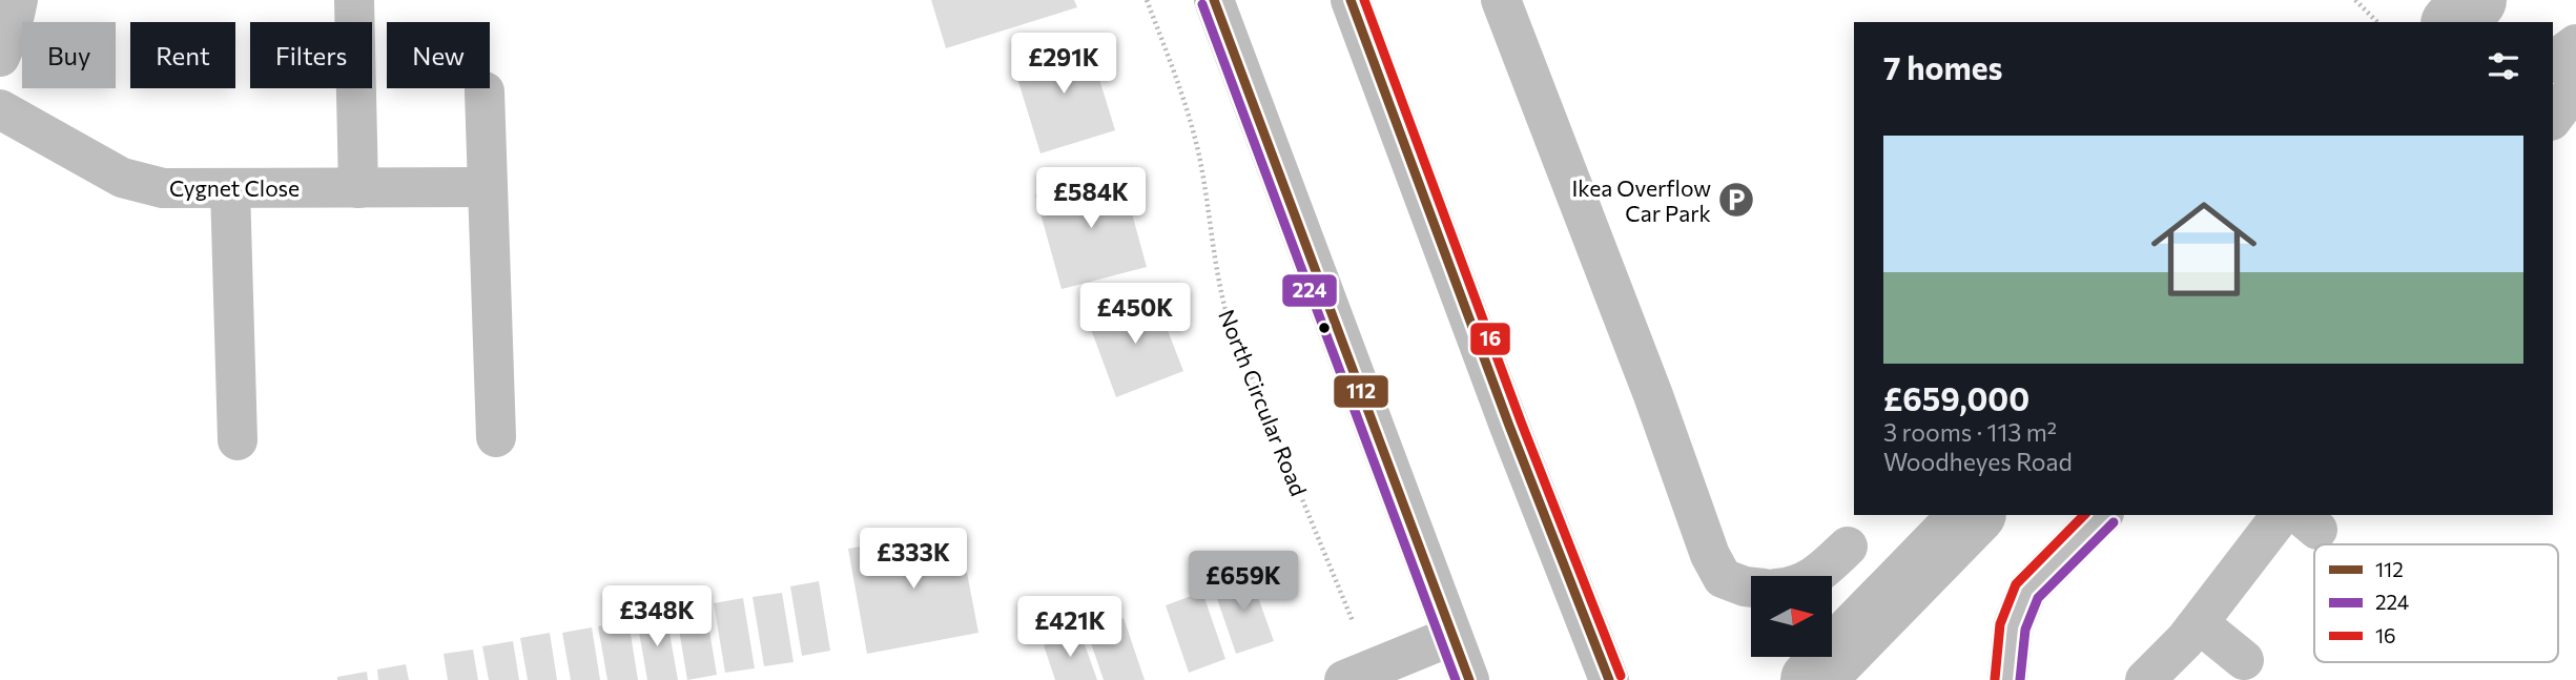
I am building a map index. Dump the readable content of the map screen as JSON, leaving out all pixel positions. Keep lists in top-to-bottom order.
{
  "streets": {
    "street": ["Cygnet Close"],
    "path": ["North Circular Road"]
  },
  "places": {
    "parking": ["Ikea Overflow Car Park"]
  },
  "lines": ["transit line 112", "transit line 16", "transit line 224"],
  "legend": ["112", "224", "16"],
  "north": "right",
  "page": {
    "chip": [
      "Buy",
      "Rent",
      "Filters",
      "New"
    ],
    "heading": "7 homes",
    "price": [
      "£291K",
      "£584K",
      "£450K",
      "£333K",
      "£659K",
      "£348K",
      "£421K"
    ],
    "list": [
      {
        "name": "£659,000",
        "note": "3 rooms · 113 m² · Woodheyes Road"
      }
    ]
  }
}
